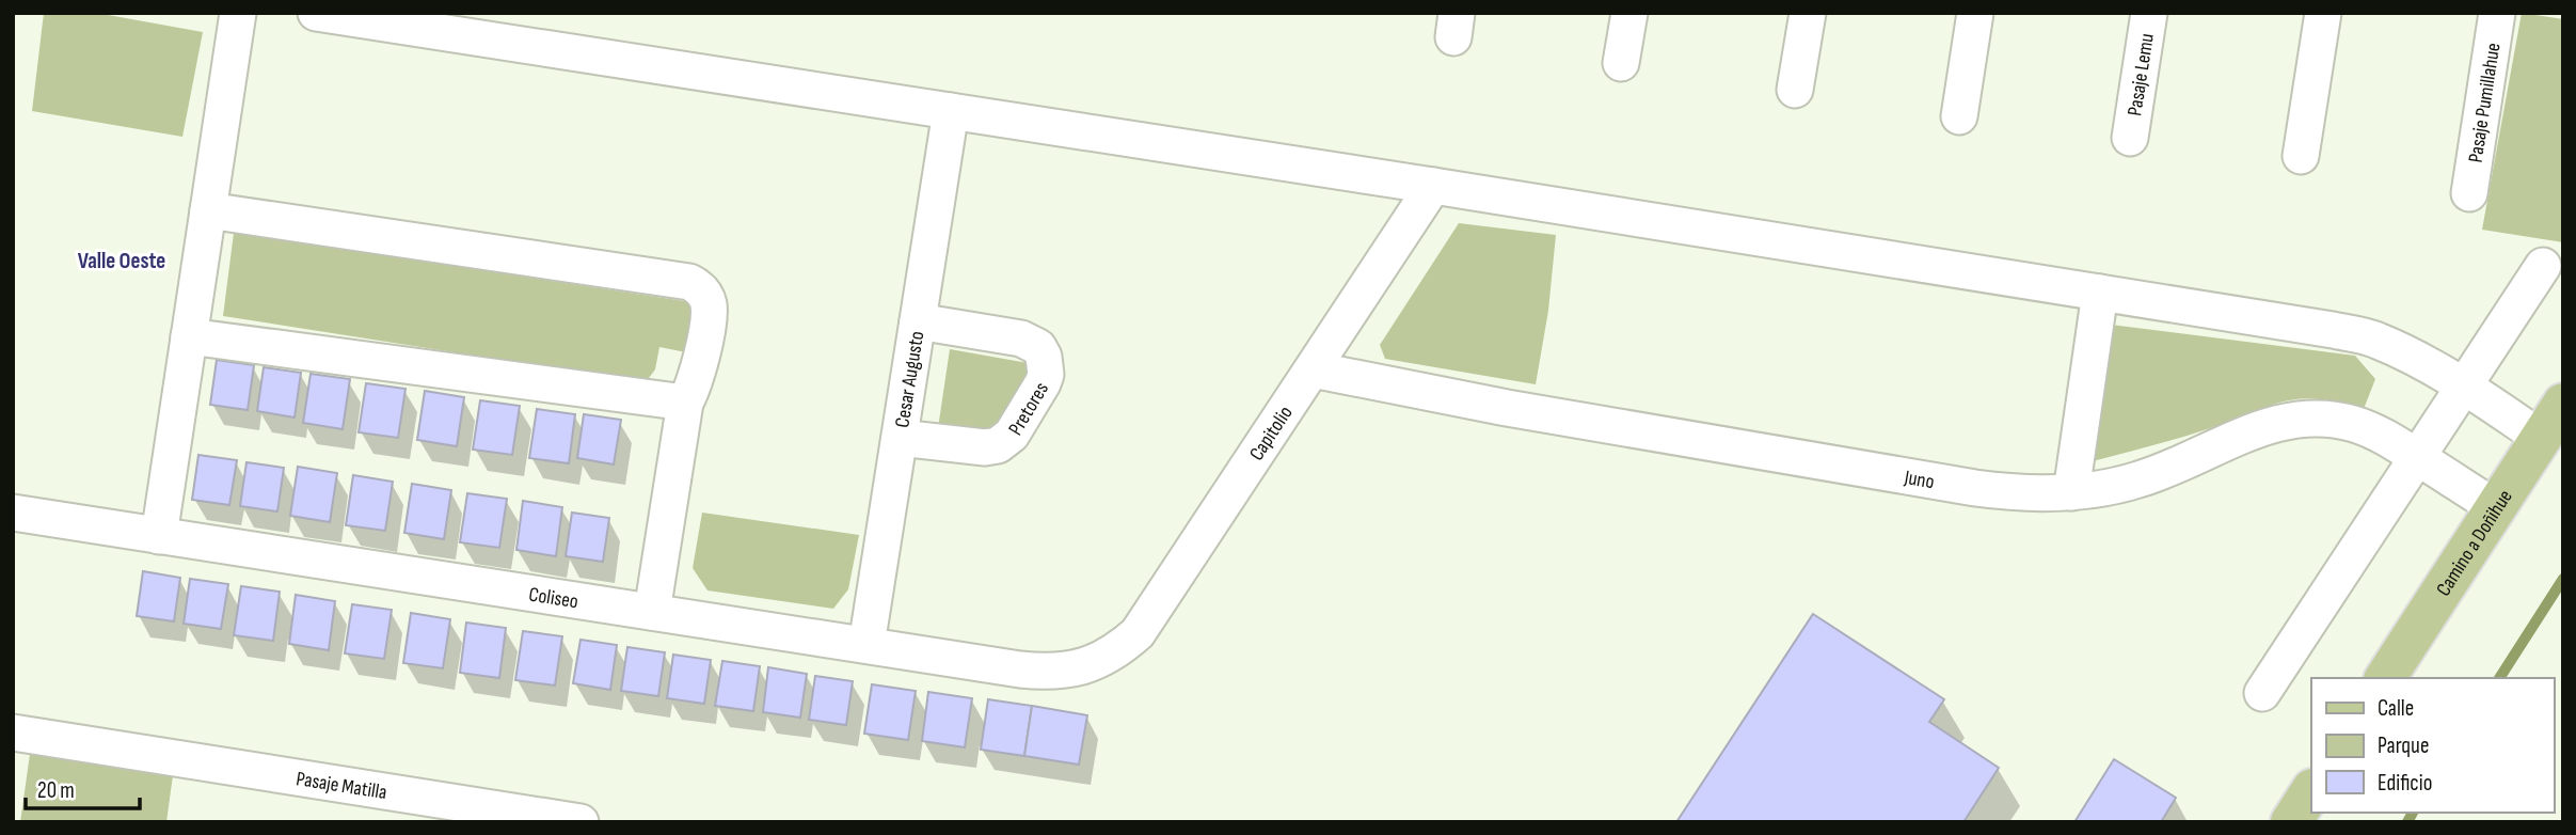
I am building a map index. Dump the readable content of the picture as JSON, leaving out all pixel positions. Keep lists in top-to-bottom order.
{
  "streets": {
    "main road": ["Camino a Doñihue"],
    "street": [
      "Pasaje Lemu",
      "Pasaje Pumillahue",
      "Cesar Augusto",
      "Pretores",
      "Capitolio",
      "Juno",
      "Coliseo",
      "Pasaje Matilla"
    ]
  },
  "crossings": [
    ["Cesar Augusto", "Pretores"],
    ["Cesar Augusto", "Coliseo"],
    ["Capitolio", "Juno"],
    ["Capitolio", "Coliseo"],
    ["Juno", "Camino a Doñihue"]
  ],
  "districts": ["Valle Oeste"],
  "legend": ["Calle", "Parque", "Edificio"],
  "scale_bar": "20 m"
}
